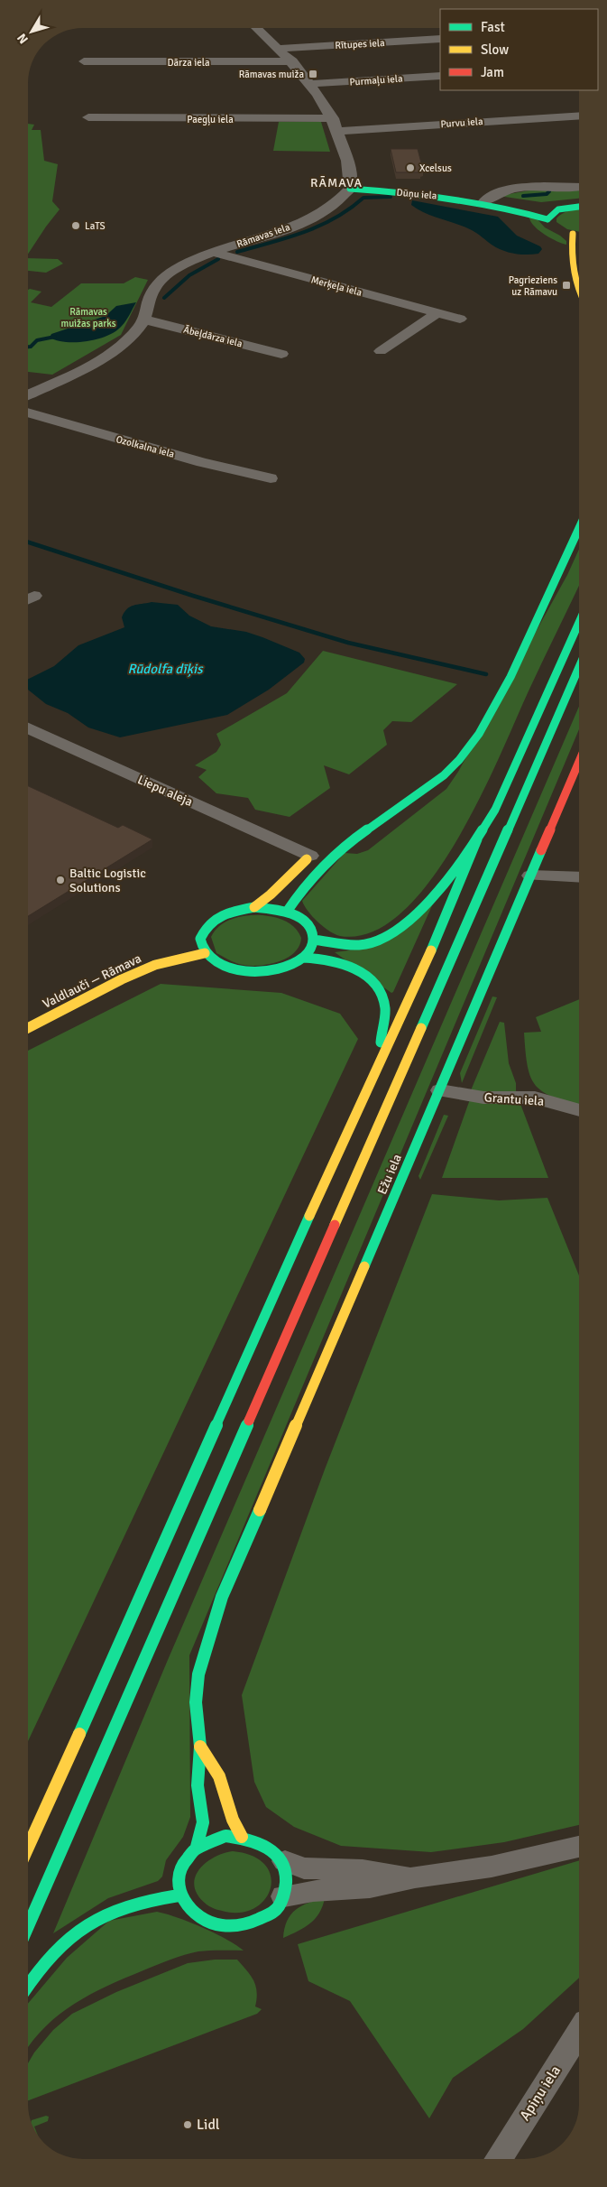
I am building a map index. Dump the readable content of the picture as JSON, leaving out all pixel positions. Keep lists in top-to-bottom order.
{
  "streets": {
    "main road": ["Dūņu iela", "Valdlauči — Rāmava", "Ežu iela"],
    "street": [
      "Rītupes iela",
      "Dārza iela",
      "Purmaļu iela",
      "Paegļu iela",
      "Purvu iela",
      "Rāmavas iela",
      "Merķeļa iela",
      "Ābeļdārza iela",
      "Ozolkalna iela",
      "Liepu aleja",
      "Grantu iela",
      "Apiņu iela"
    ]
  },
  "crossings": [
    ["Dūņu iela", "Rāmavas iela"],
    ["Rāmavas iela", "Merķeļa iela"],
    ["Rāmavas iela", "Ābeļdārza iela"],
    ["Grantu iela", "Ežu iela"]
  ],
  "districts": ["RĀMAVA"],
  "water": ["Rūdolfa dīķis"],
  "parks": ["Rāmavas muižas parks"],
  "places": {
    "transit": ["Rāmavas muiža", "Pagrieziens uz Rāmavu"],
    "other": [
      "Xcelsus",
      "LaTS",
      "Baltic Logistic Solutions",
      "Lidl"
    ]
  },
  "legend": ["Fast", "Slow", "Jam"],
  "north": "bottom left"
}
